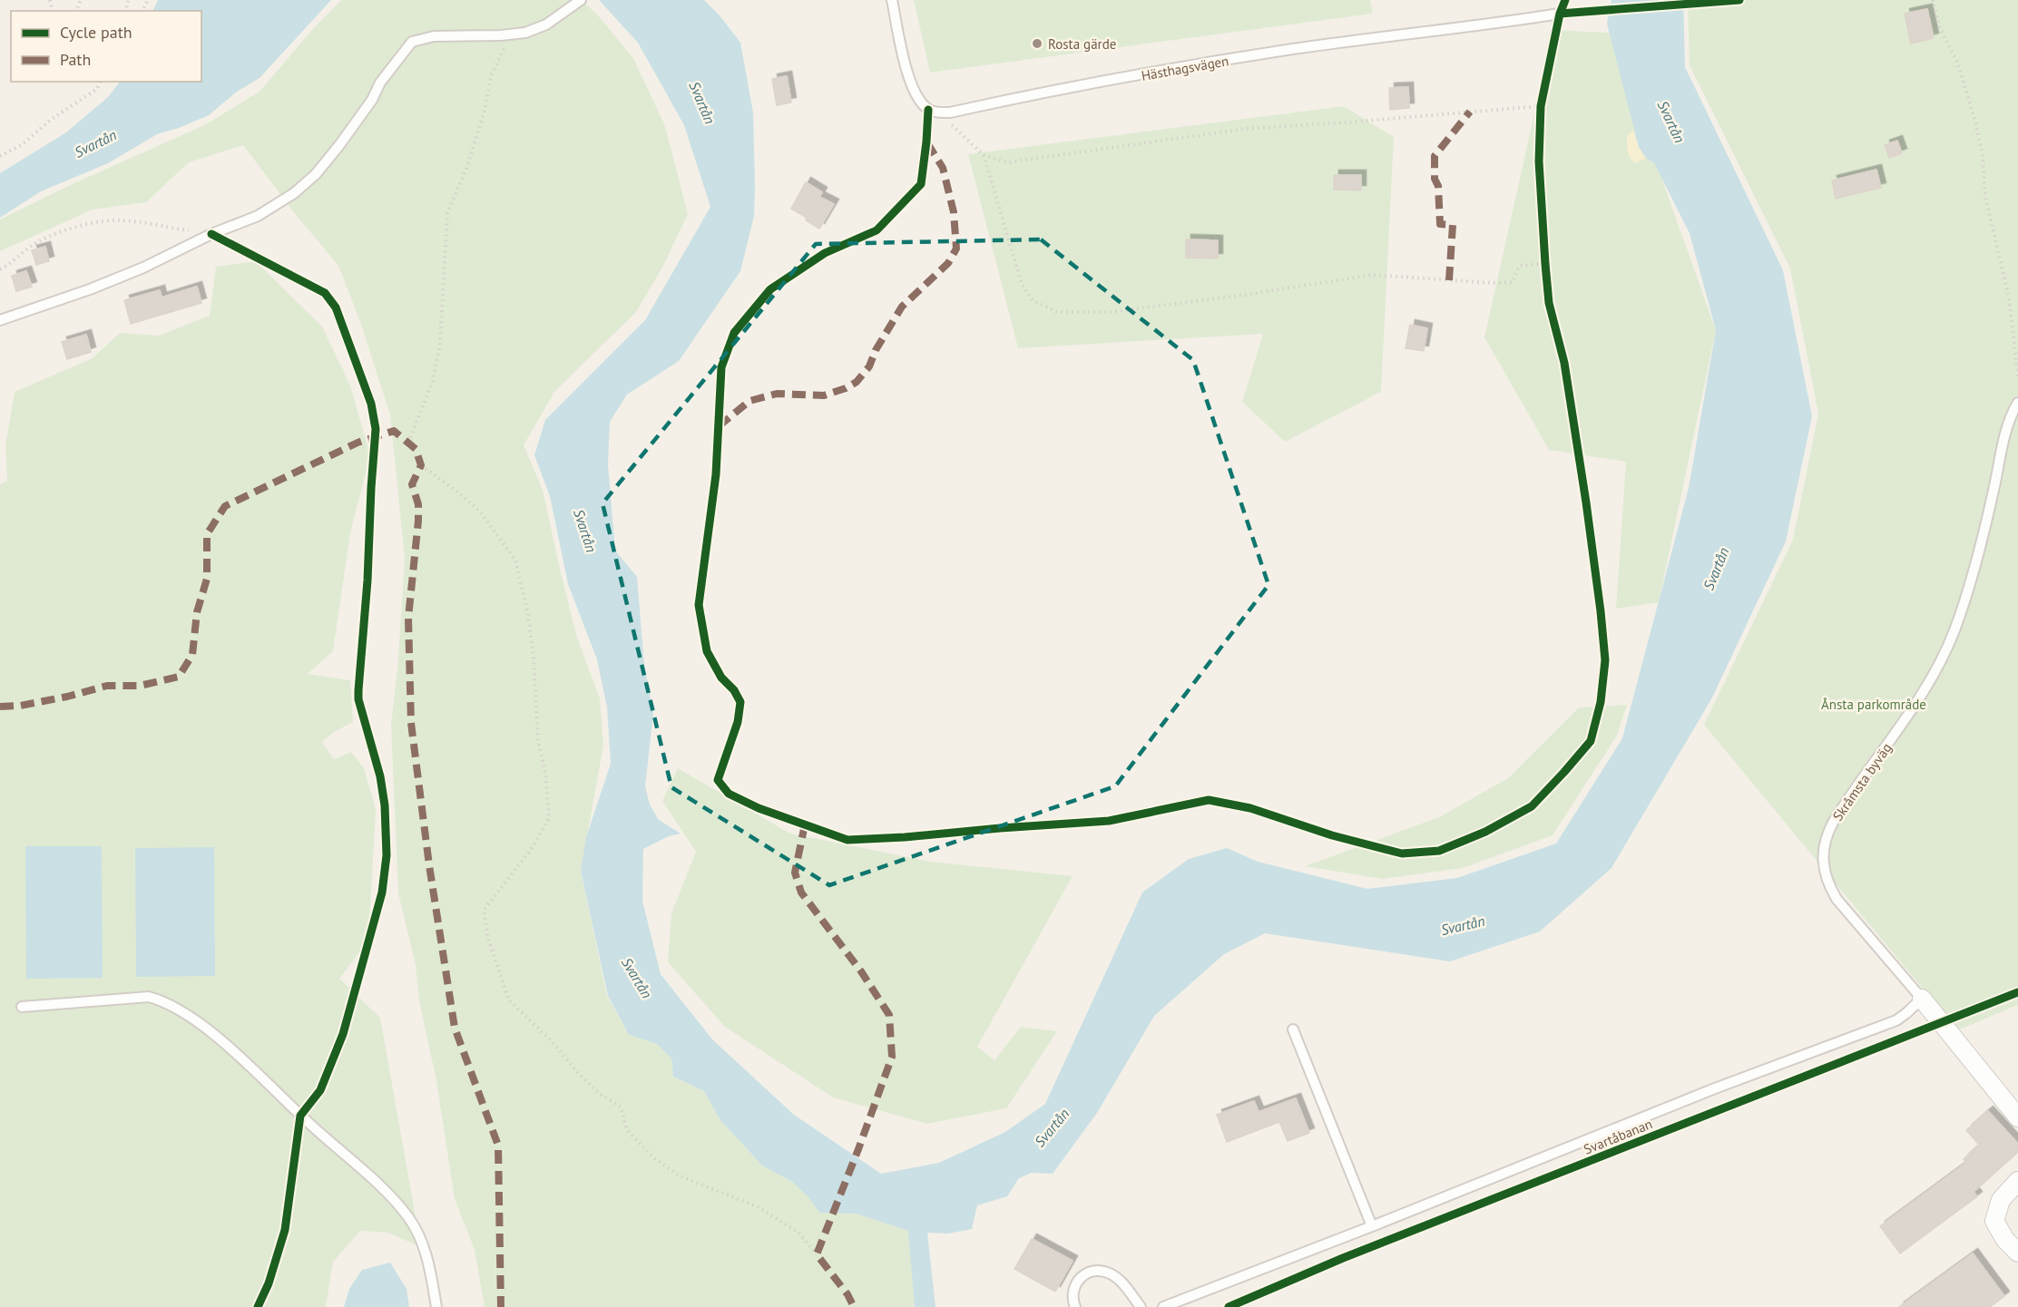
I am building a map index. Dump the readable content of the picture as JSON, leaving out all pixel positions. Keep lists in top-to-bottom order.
{
  "streets": {
    "street": ["Skråmsta byväg"],
    "lane": ["Hästhagsvägen"],
    "cycle path": ["Svartåbanan"]
  },
  "water": ["Svartån"],
  "parks": ["Ånsta parkområde"],
  "places": ["Rosta gärde"],
  "legend": ["Cycle path", "Path"]
}
